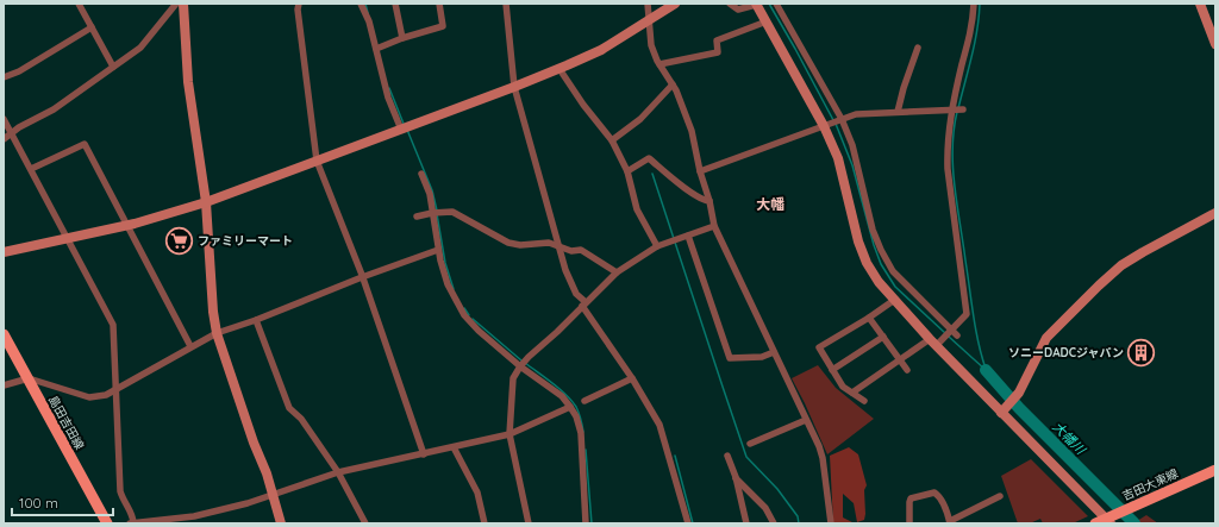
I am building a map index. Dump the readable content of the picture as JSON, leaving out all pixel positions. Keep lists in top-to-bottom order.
{
  "streets": {
    "main road": ["島田吉田線", "吉田大東線"]
  },
  "districts": ["大幡"],
  "water": ["大幡川"],
  "places": {
    "supermarket": ["ファミリーマート"],
    "building": ["ソニーDADCジャパン"]
  },
  "scale_bar": "100 m"
}
